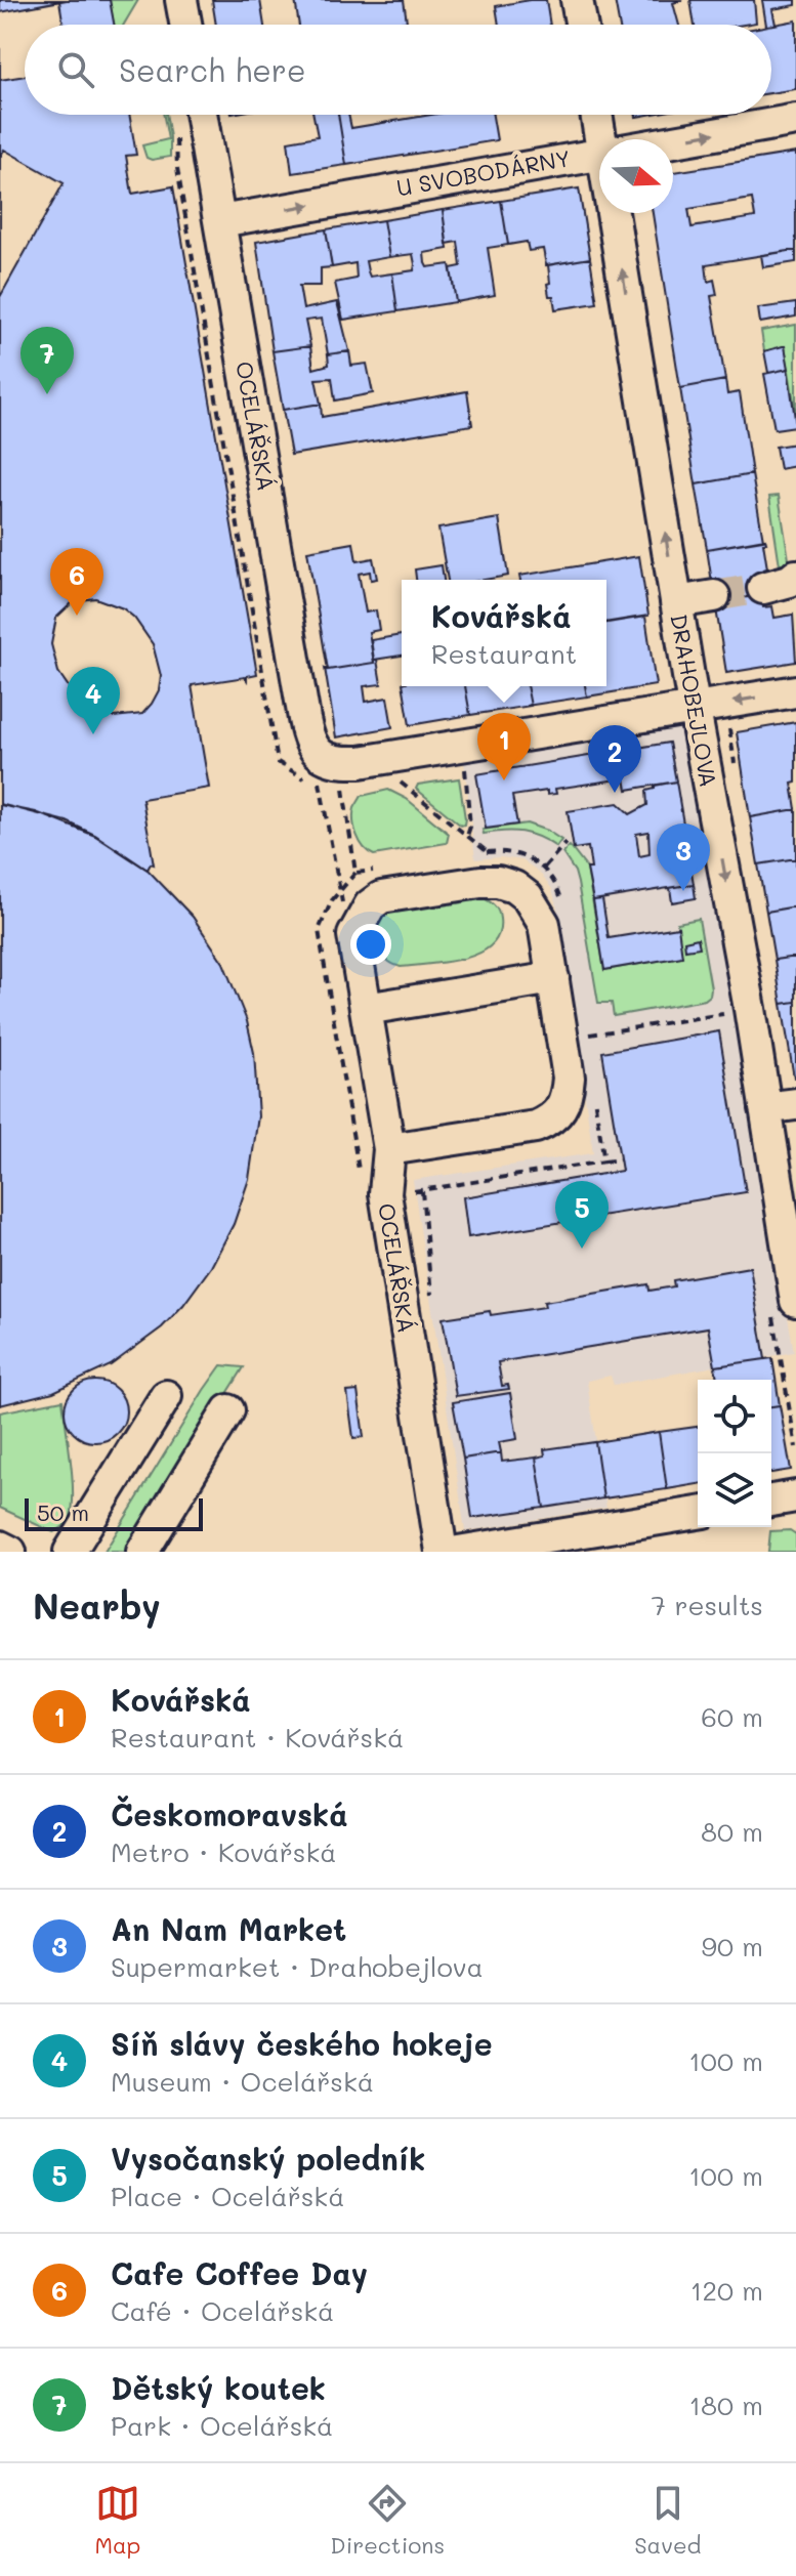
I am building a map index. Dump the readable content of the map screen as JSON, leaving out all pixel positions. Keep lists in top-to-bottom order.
{
  "streets": {
    "street": ["U SVOBODÁRNY", "OCELÁŘSKÁ", "DRAHOBEJLOVA"]
  },
  "crossings": [
    ["U SVOBODÁRNY", "OCELÁŘSKÁ"]
  ],
  "one_way": ["U SVOBODÁRNY"],
  "scale_bar": "50 m",
  "north": "right",
  "page": {
    "search": "Search here",
    "pins": [
      "7",
      "6",
      "4",
      "1",
      "2",
      "3",
      "5"
    ],
    "popup": ["Kovářská", "Restaurant"],
    "scale": "50 m",
    "heading": ["Nearby", "7 results"],
    "list": [
      {
        "mark": "1",
        "name": "Kovářská",
        "note": "Restaurant · Kovářská",
        "value": "60 m"
      },
      {
        "mark": "2",
        "name": "Českomoravská",
        "note": "Metro · Kovářská",
        "value": "80 m"
      },
      {
        "mark": "3",
        "name": "An Nam Market",
        "note": "Supermarket · Drahobejlova",
        "value": "90 m"
      },
      {
        "mark": "4",
        "name": "Síň slávy českého hokeje",
        "note": "Museum · Ocelářská",
        "value": "100 m"
      },
      {
        "mark": "5",
        "name": "Vysočanský poledník",
        "note": "Place · Ocelářská",
        "value": "100 m"
      },
      {
        "mark": "6",
        "name": "Cafe Coffee Day",
        "note": "Café · Ocelářská",
        "value": "120 m"
      },
      {
        "mark": "7",
        "name": "Dětský koutek",
        "note": "Park · Ocelářská",
        "value": "180 m"
      }
    ],
    "nav": ["Map", "Directions", "Saved"]
  }
}
